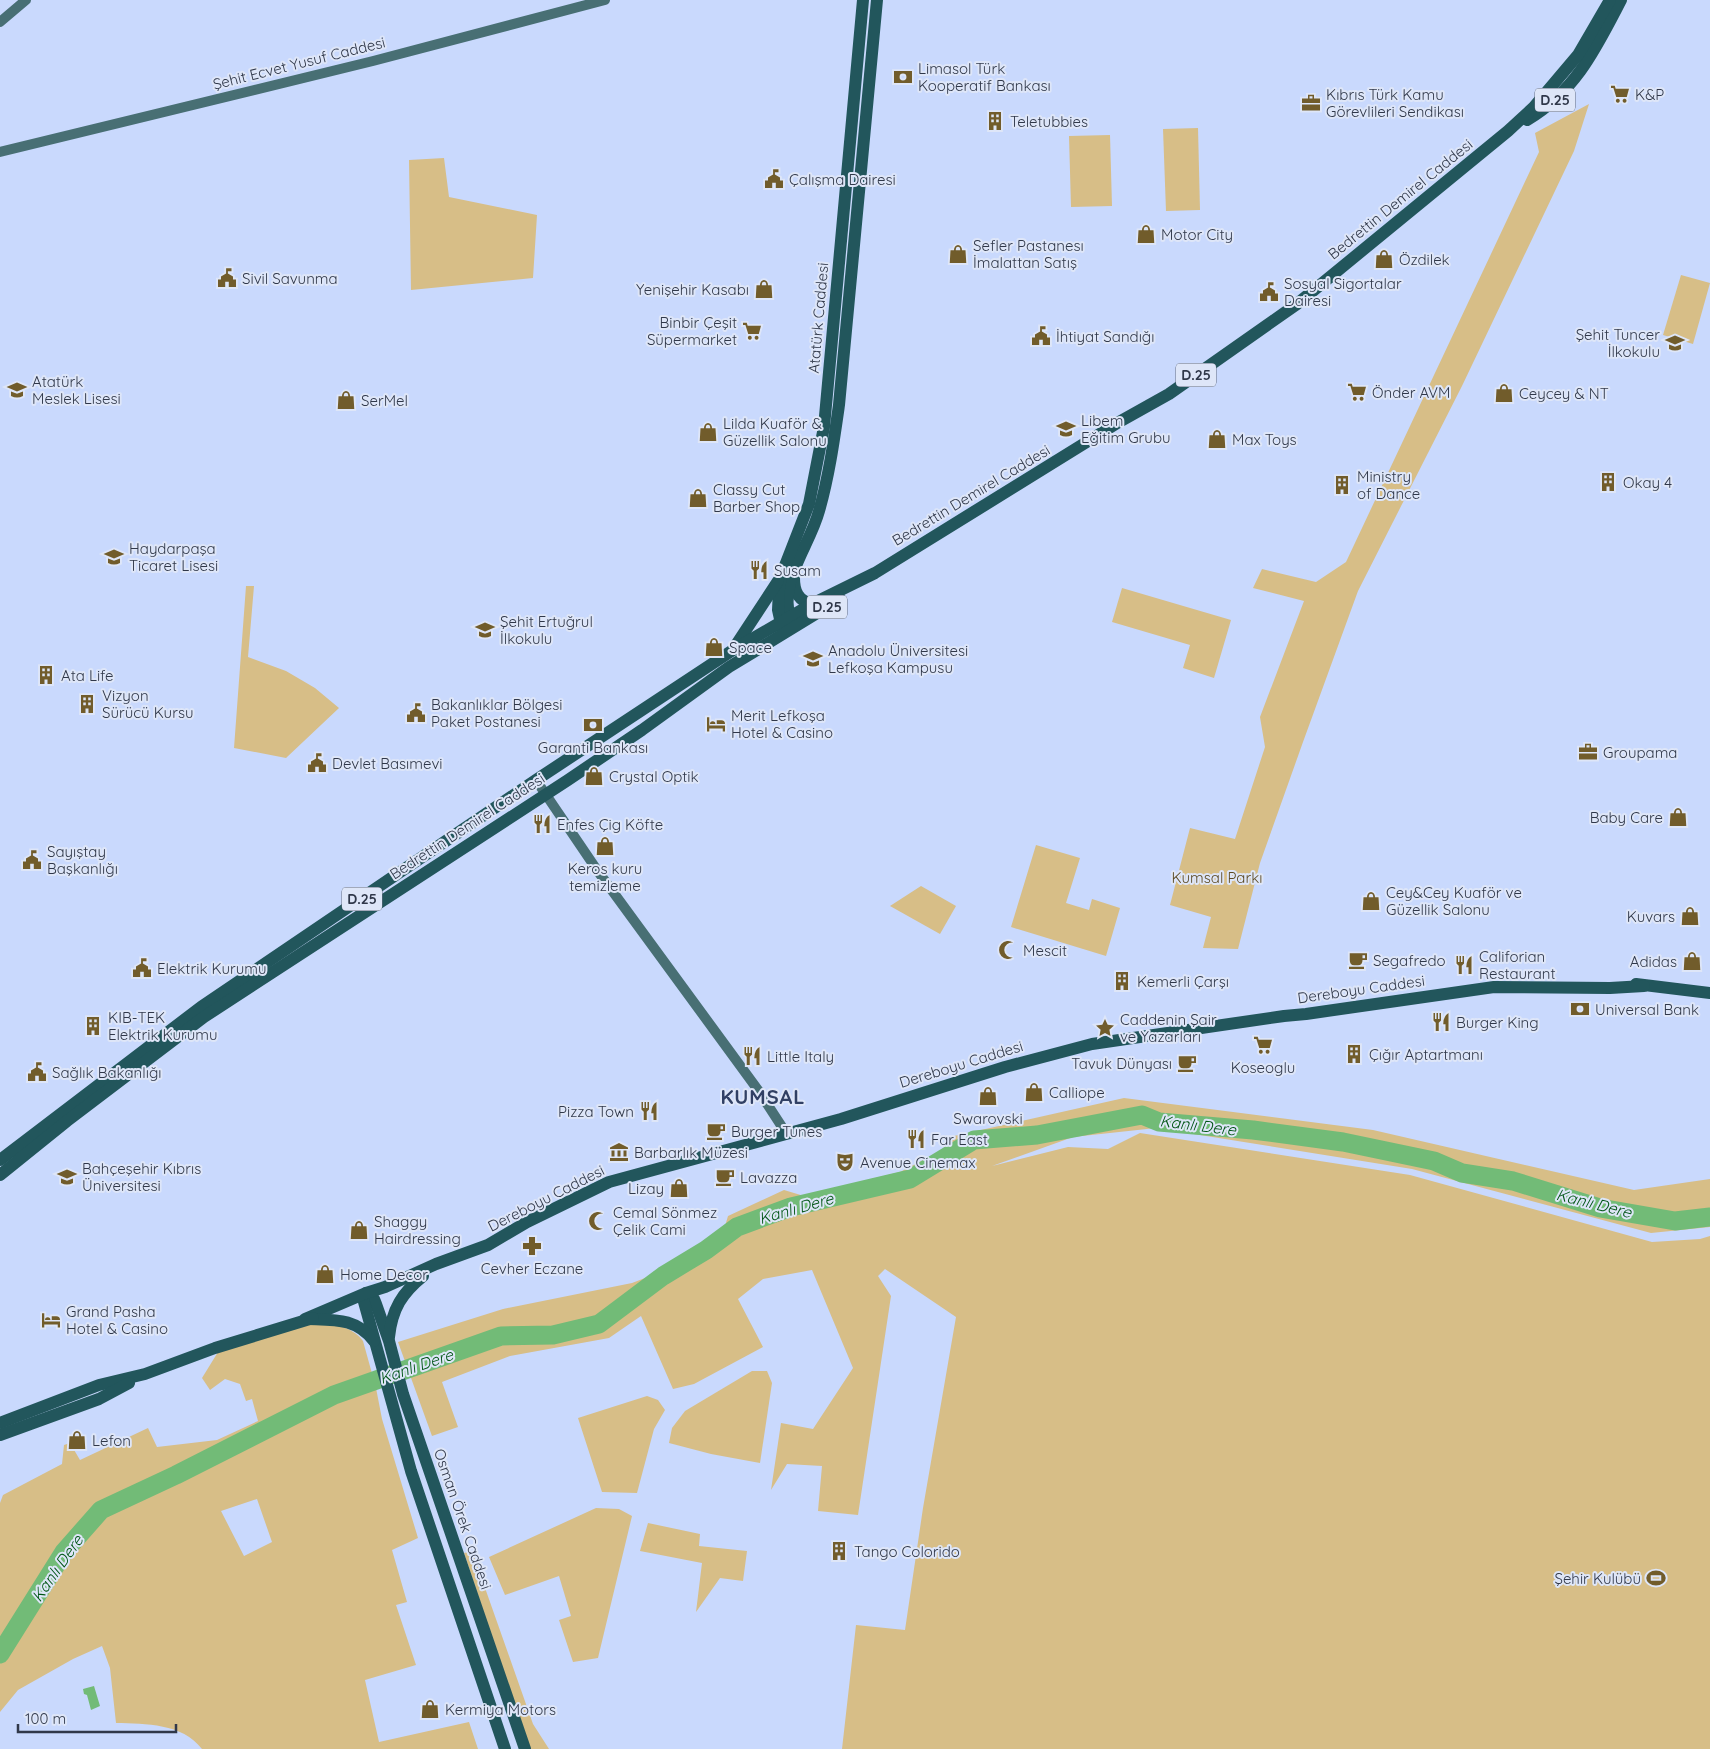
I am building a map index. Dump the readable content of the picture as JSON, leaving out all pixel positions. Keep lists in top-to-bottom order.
{
  "streets": {
    "main road": [
      "Şehit Ecvet Yusuf Caddesi",
      "D.25",
      "Bedrettin Demirel Caddesi",
      "Atatürk Caddesi",
      "Dereboyu Caddesi",
      "Osman Örek Caddesi"
    ]
  },
  "crossings": [
    ["Bedrettin Demirel Caddesi", "Atatürk Caddesi"],
    ["Dereboyu Caddesi", "Osman Örek Caddesi"]
  ],
  "districts": ["KUMSAL"],
  "water": ["Kanlı Dere"],
  "parks": ["Kumsal Parkı"],
  "places": {
    "bank": ["Limasol Türk Kooperatif Bankası", "Garanti Bankası", "Universal Bank"],
    "supermarket": [
      "K&P",
      "Binbir Çeşit Süpermarket",
      "Önder AVM",
      "Koseoglu"
    ],
    "office": ["Kıbrıs Türk Kamu Görevlileri Sendikası", "Groupama"],
    "building": [
      "Teletubbies",
      "Okay 4",
      "Ministry of Dance",
      "Ata Life",
      "Vizyon Sürücü Kursu",
      "Kemerli Çarşı",
      "KIB-TEK Elektrik Kurumu",
      "Çığır Aptartmanı",
      "Tango Colorido"
    ],
    "public building": [
      "Çalışma Dairesi",
      "Sivil Savunma",
      "Sosyal Sigortalar Dairesi",
      "İhtiyat Sandığı",
      "Bakanlıklar Bölgesi Paket Postanesi",
      "Devlet Basımevi",
      "Sayıştay Başkanlığı",
      "Elektrik Kurumu",
      "Sağlık Bakanlığı"
    ],
    "shop": [
      "Motor City",
      "Sefler Pastanesı İmalattan Satış",
      "Özdilek",
      "Yenişehir Kasabı",
      "Ceycey & NT",
      "SerMel",
      "Lilda Kuaför & Güzellik Salonu",
      "Max Toys",
      "Classy Cut Barber Shop",
      "Space",
      "Crystal Optik",
      "Baby Care",
      "Keros kuru temizleme",
      "Cey&Cey Kuaför ve Güzellik Salonu",
      "Kuvars",
      "Adidas",
      "Calliope",
      "Swarovski",
      "Lizay",
      "Shaggy Hairdressing",
      "Home Decor",
      "Lefon",
      "Kermiya Motors"
    ],
    "school or university": [
      "Şehit Tuncer İlkokulu",
      "Atatürk Meslek Lisesi",
      "Libem Eğitim Grubu",
      "Haydarpaşa Ticaret Lisesi",
      "Şehit Ertuğrul İlkokulu",
      "Anadolu Üniversitesi Lefkoşa Kampusu",
      "Bahçeşehir Kıbrıs Üniversitesi"
    ],
    "restaurant": [
      "Susam",
      "Enfes Çig Köfte",
      "Califorian Restaurant",
      "Burger King",
      "Little Italy",
      "Pizza Town",
      "Far East"
    ],
    "hotel": ["Merit Lefkoşa Hotel & Casino", "Grand Pasha Hotel & Casino"],
    "mosque": ["Mescit", "Cemal Sönmez Çelik Cami"],
    "cafe": [
      "Segafredo",
      "Tavuk Dünyası",
      "Burger Tunes",
      "Lavazza"
    ],
    "place": ["Caddenin Şair ve Yazarları"],
    "museum": ["Barbarlık Müzesi"],
    "theatre": ["Avenue Cinemax"],
    "pharmacy": ["Cevher Eczane"],
    "sports": ["Şehir Kulübü"]
  },
  "scale_bar": "100 m"
}
